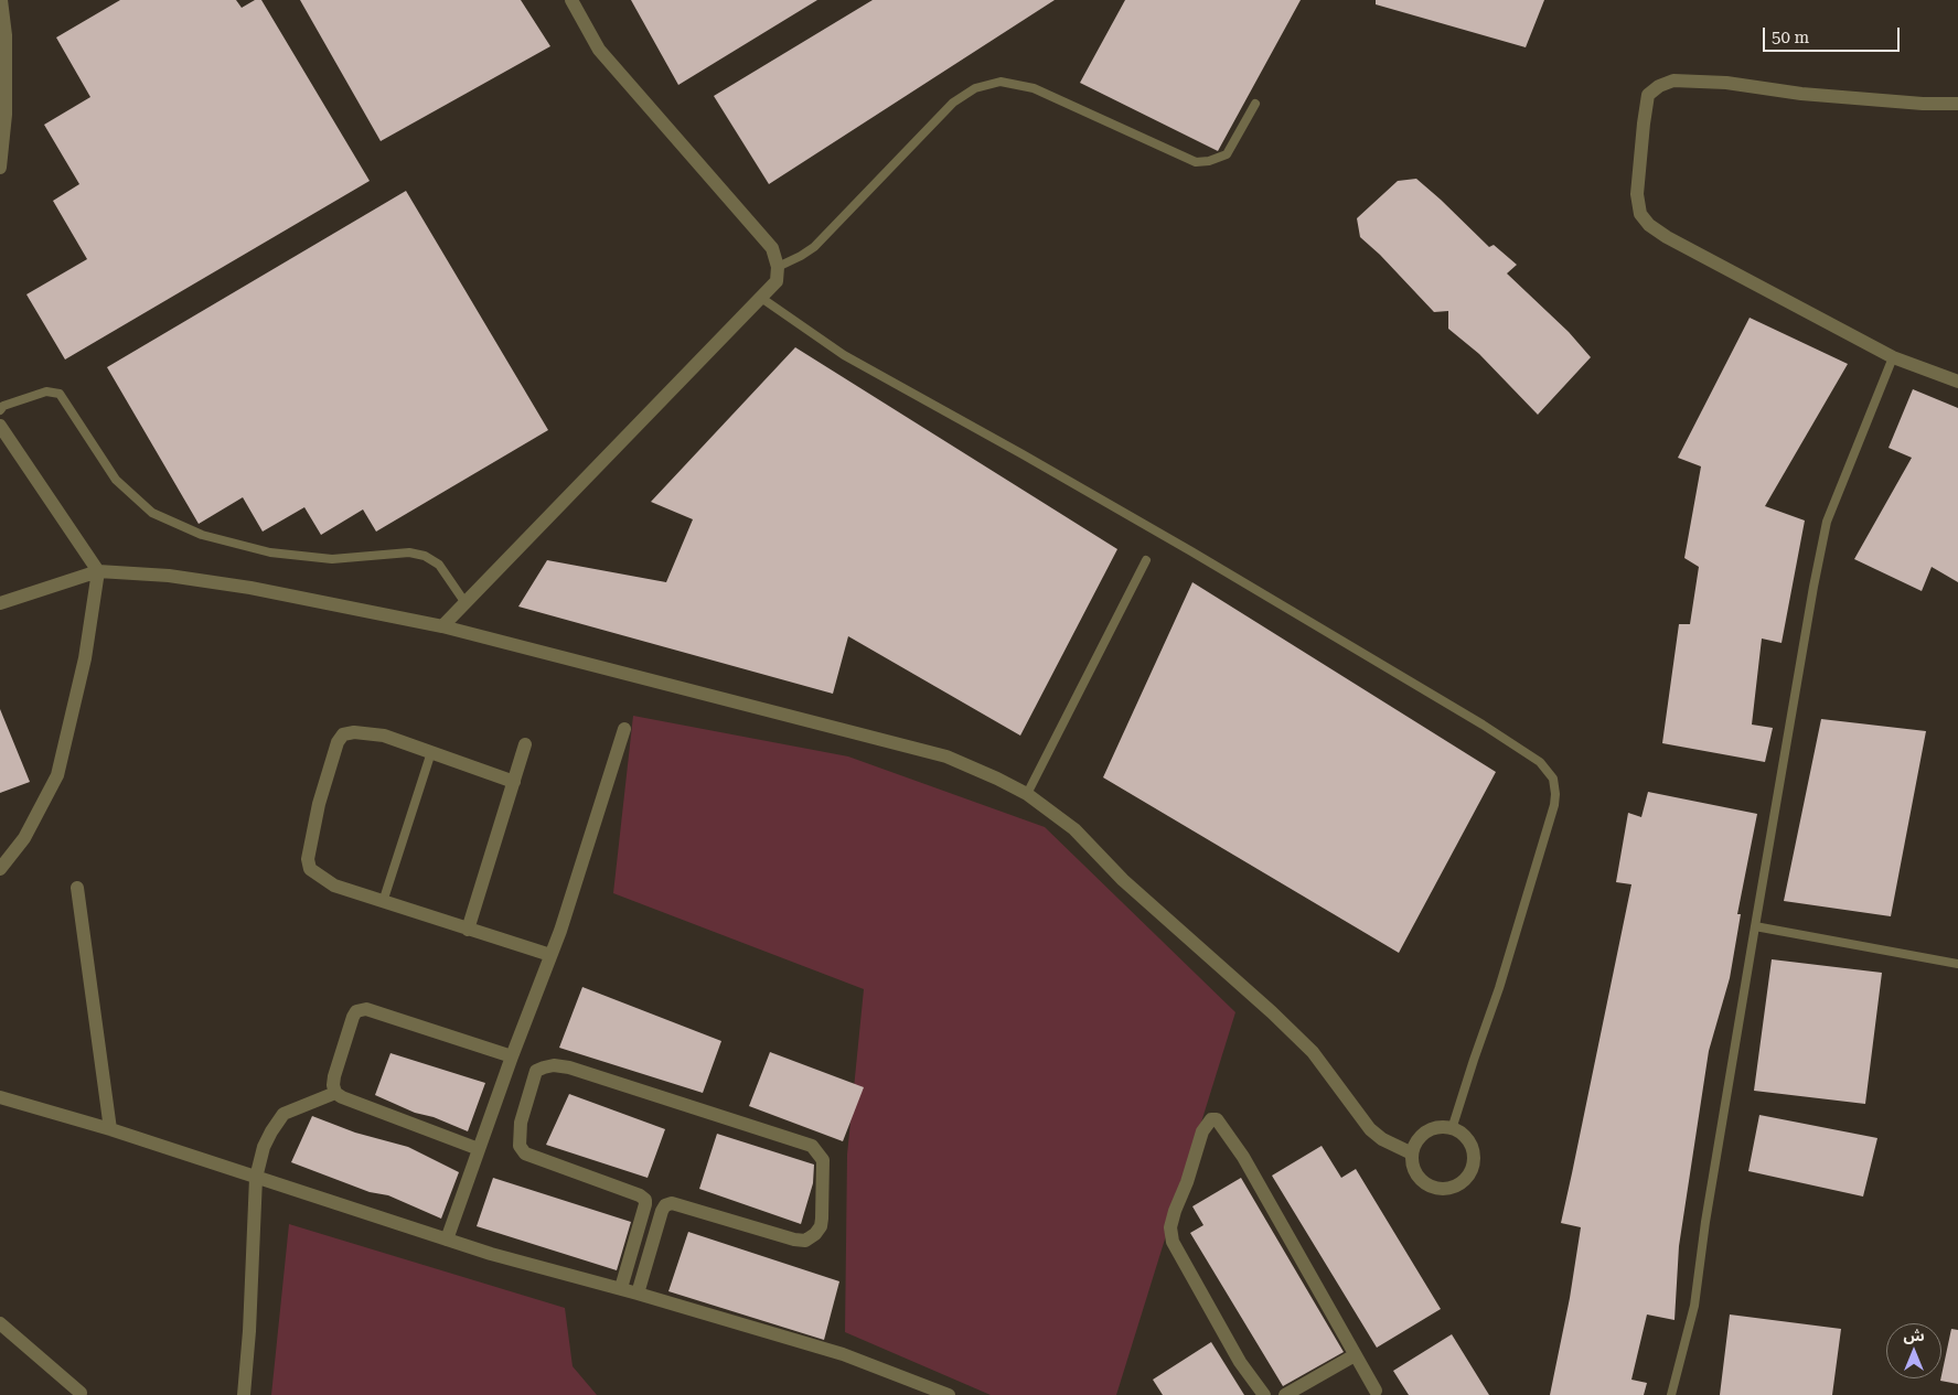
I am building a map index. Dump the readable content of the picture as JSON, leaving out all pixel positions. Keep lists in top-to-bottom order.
{
  "scale_bar": "50 m",
  "north": "top"
}
